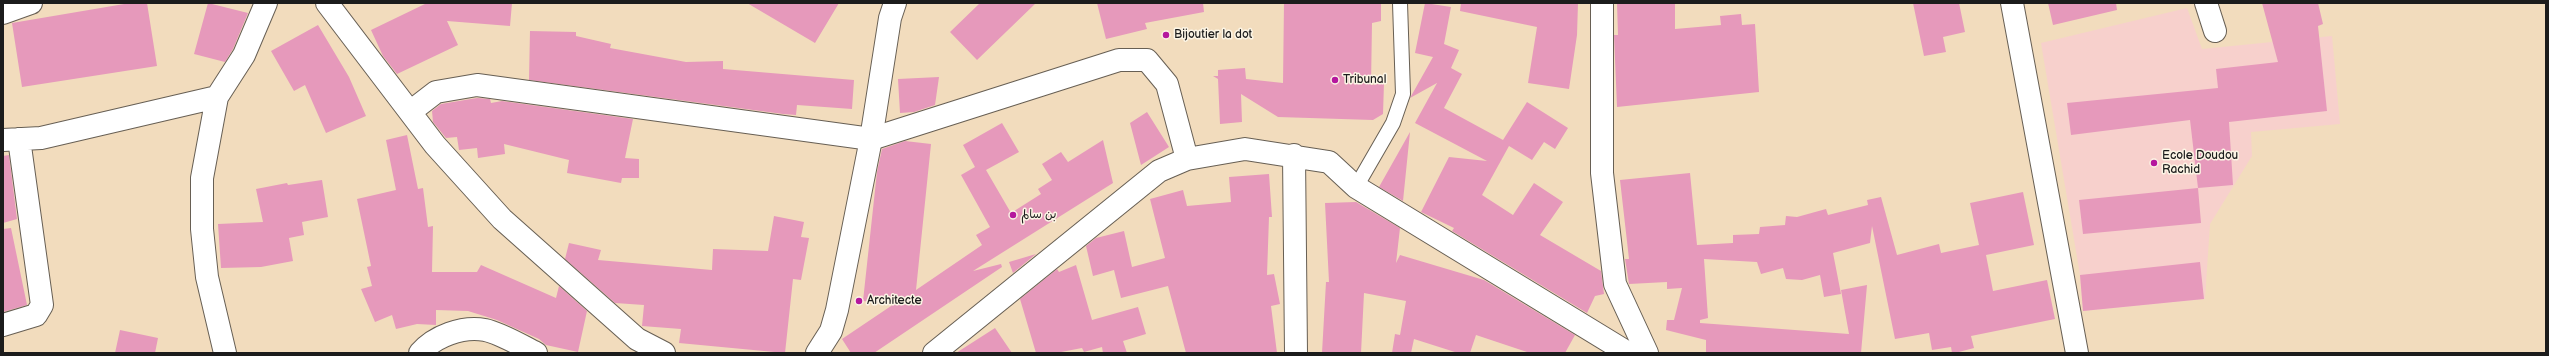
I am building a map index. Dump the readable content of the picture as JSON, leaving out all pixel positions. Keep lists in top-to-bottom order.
{
  "places": [
    "Bijoutier la dot",
    "Tribunal",
    "Ecole Doudou Rachid",
    "بن سالم",
    "Architecte"
  ]
}
